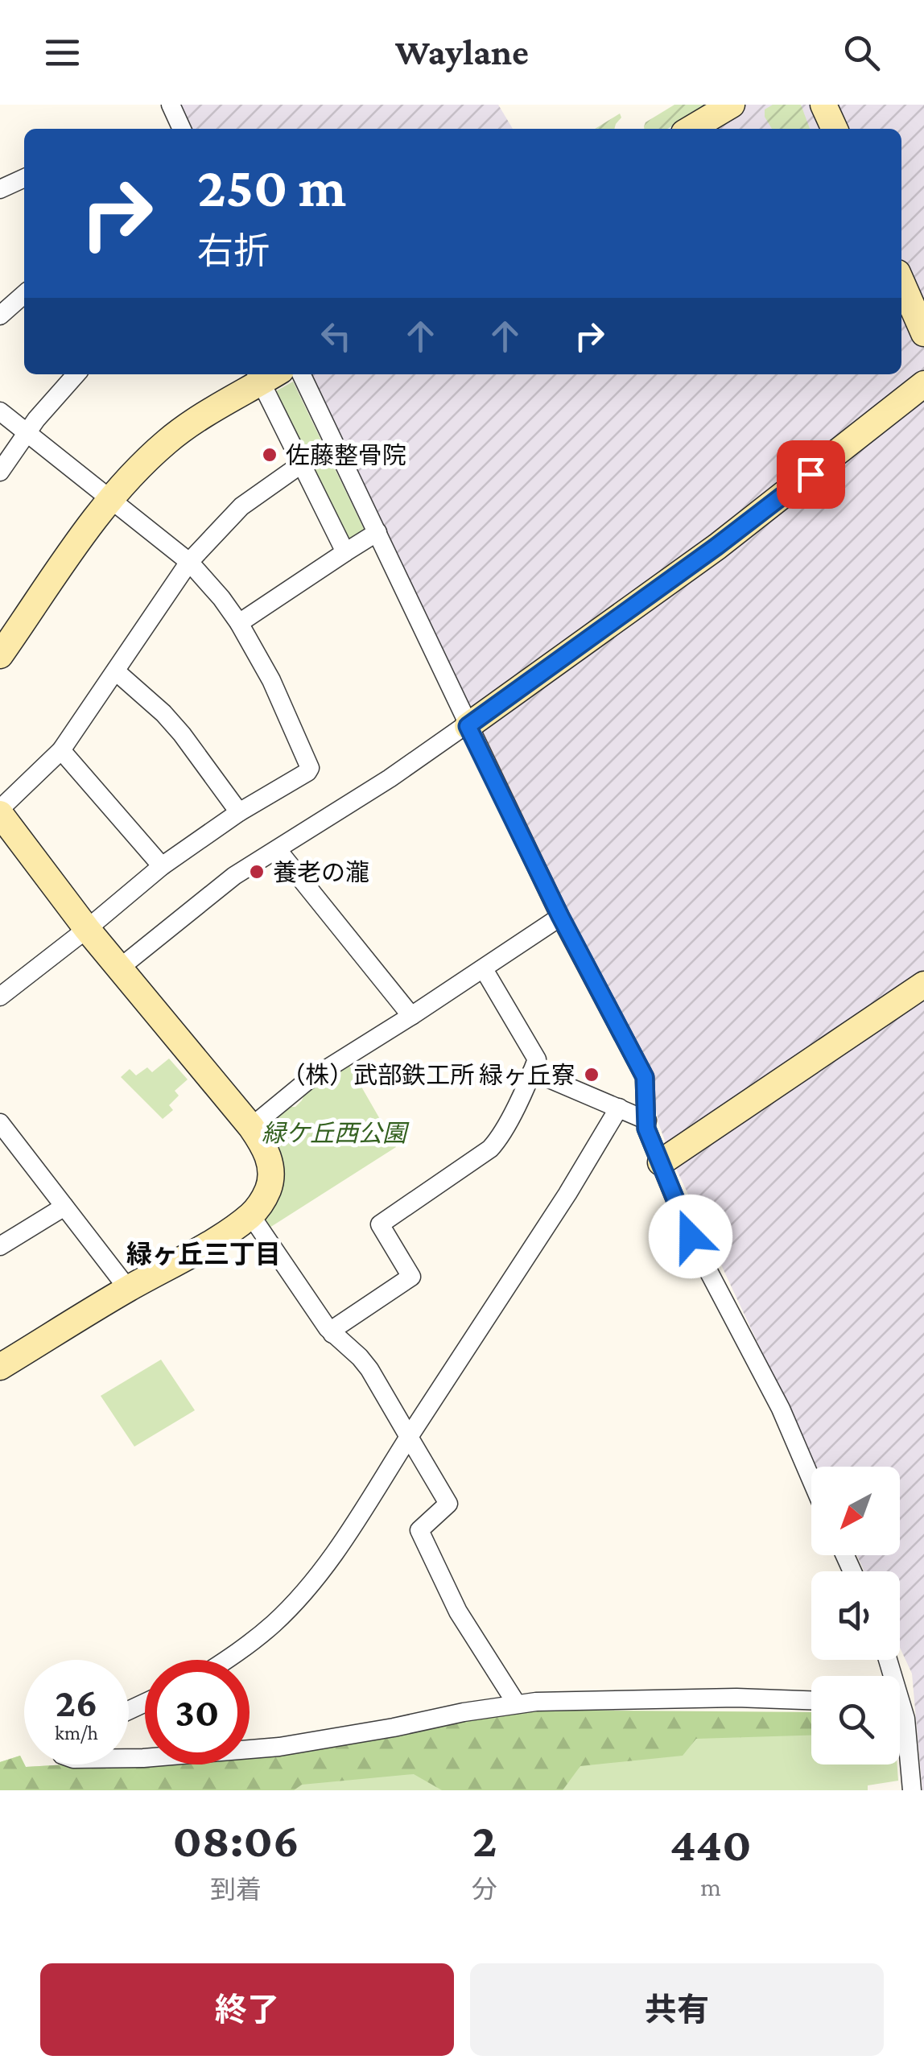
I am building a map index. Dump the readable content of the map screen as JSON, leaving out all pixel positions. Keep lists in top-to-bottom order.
{
  "districts": ["緑ヶ丘三丁目"],
  "parks": ["緑ケ丘西公園"],
  "places": ["佐藤整骨院", "養老の瀧", "（株）武部鉄工所 緑ヶ丘寮"],
  "north": "bottom left",
  "page": {
    "header": "Waylane",
    "turn": ["250 m", "右折"],
    "speed": "26 km/h",
    "limit": "30",
    "eta": [
      "08:06",
      "到着",
      "2",
      "分",
      "440",
      "m"
    ],
    "buttons": ["終了", "共有"]
  }
}
